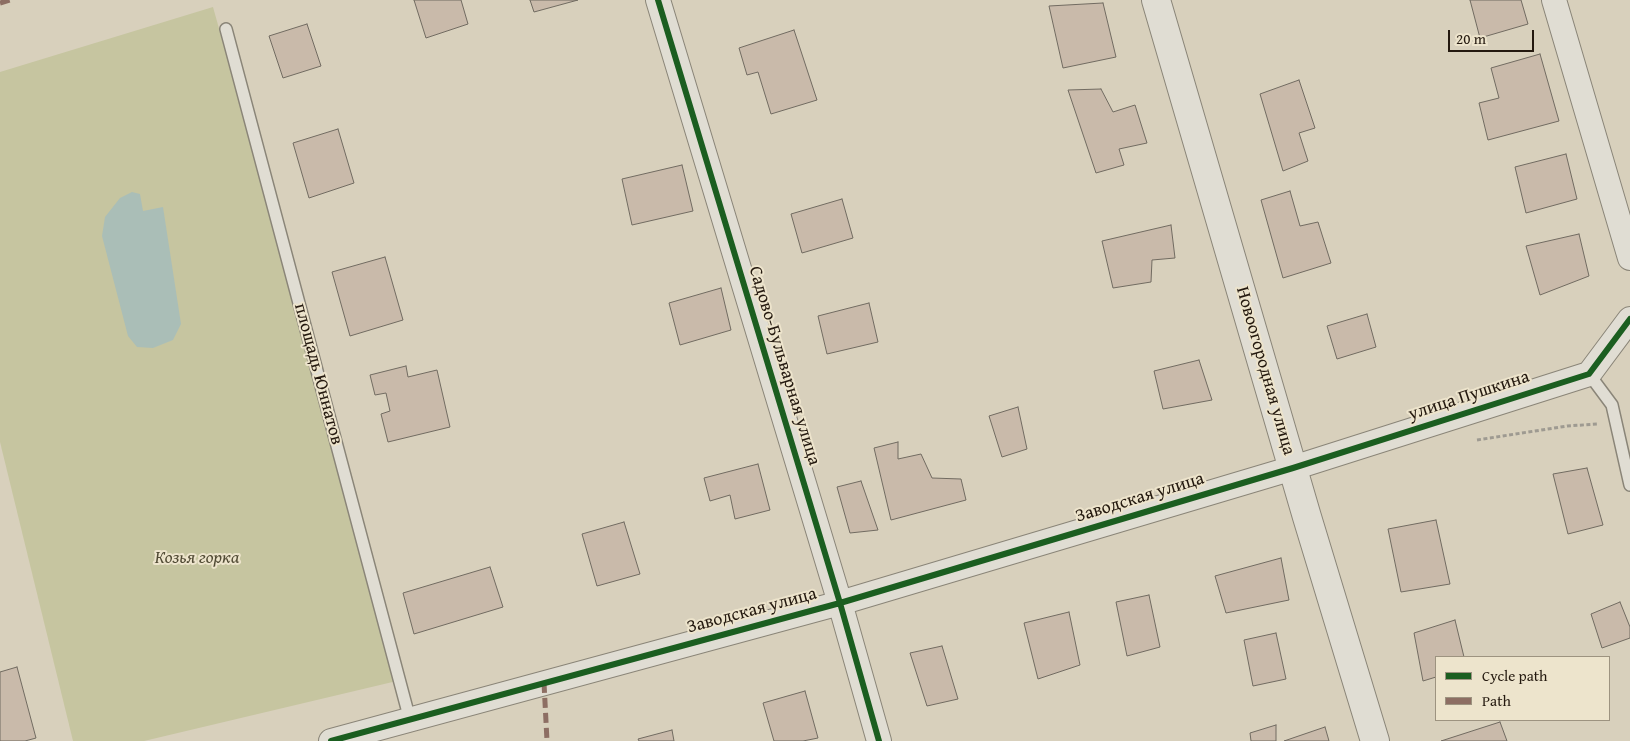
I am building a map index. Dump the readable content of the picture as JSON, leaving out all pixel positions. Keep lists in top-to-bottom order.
{
  "streets": {
    "street": [
      "Садово-Бульварная улица",
      "Новоогородная улица",
      "улица Пушкина",
      "Заводская улица"
    ],
    "lane": ["площадь Юннатов"]
  },
  "crossings": [
    ["Садово-Бульварная улица", "Заводская улица"],
    ["Новоогородная улица", "улица Пушкина"],
    ["Новоогородная улица", "Заводская улица"],
    ["площадь Юннатов", "Заводская улица"],
    ["улица Пушкина", "Заводская улица"]
  ],
  "parks": ["Козья горка"],
  "legend": ["Cycle path", "Path"],
  "scale_bar": "20 m"
}
